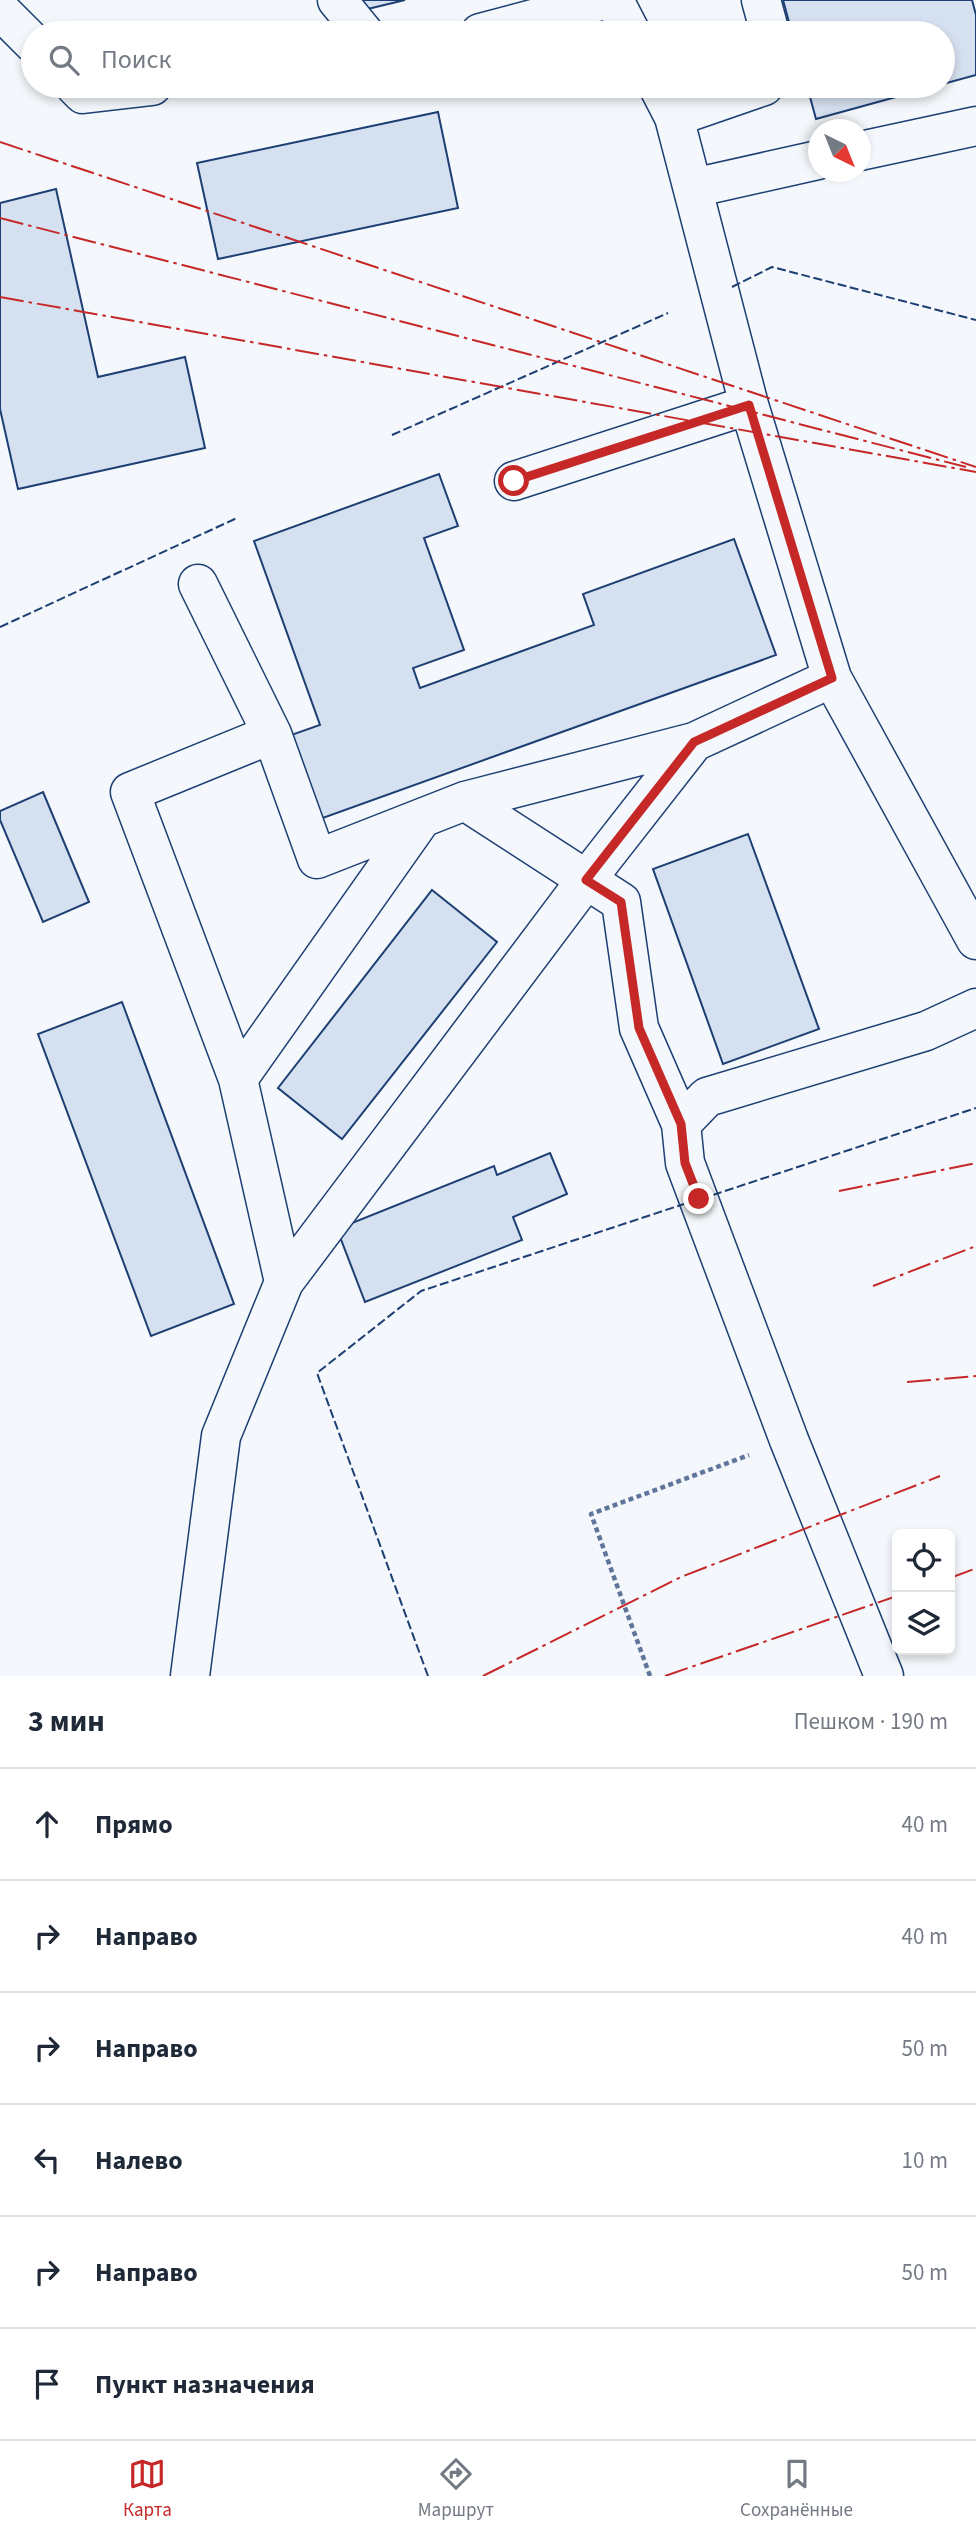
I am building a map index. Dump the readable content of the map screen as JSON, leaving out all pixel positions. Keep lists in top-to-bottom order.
{
  "north": "bottom right",
  "page": {
    "search": "Поиск",
    "heading": ["3 мин", "Пешком · 190 m"],
    "list": [
      ["Прямо", "40 m"],
      ["Направо", "40 m"],
      ["Направо", "50 m"],
      ["Налево", "10 m"],
      ["Направо", "50 m"],
      "Пункт назначения"
    ],
    "nav": ["Карта", "Маршрут", "Сохранённые"]
  }
}
